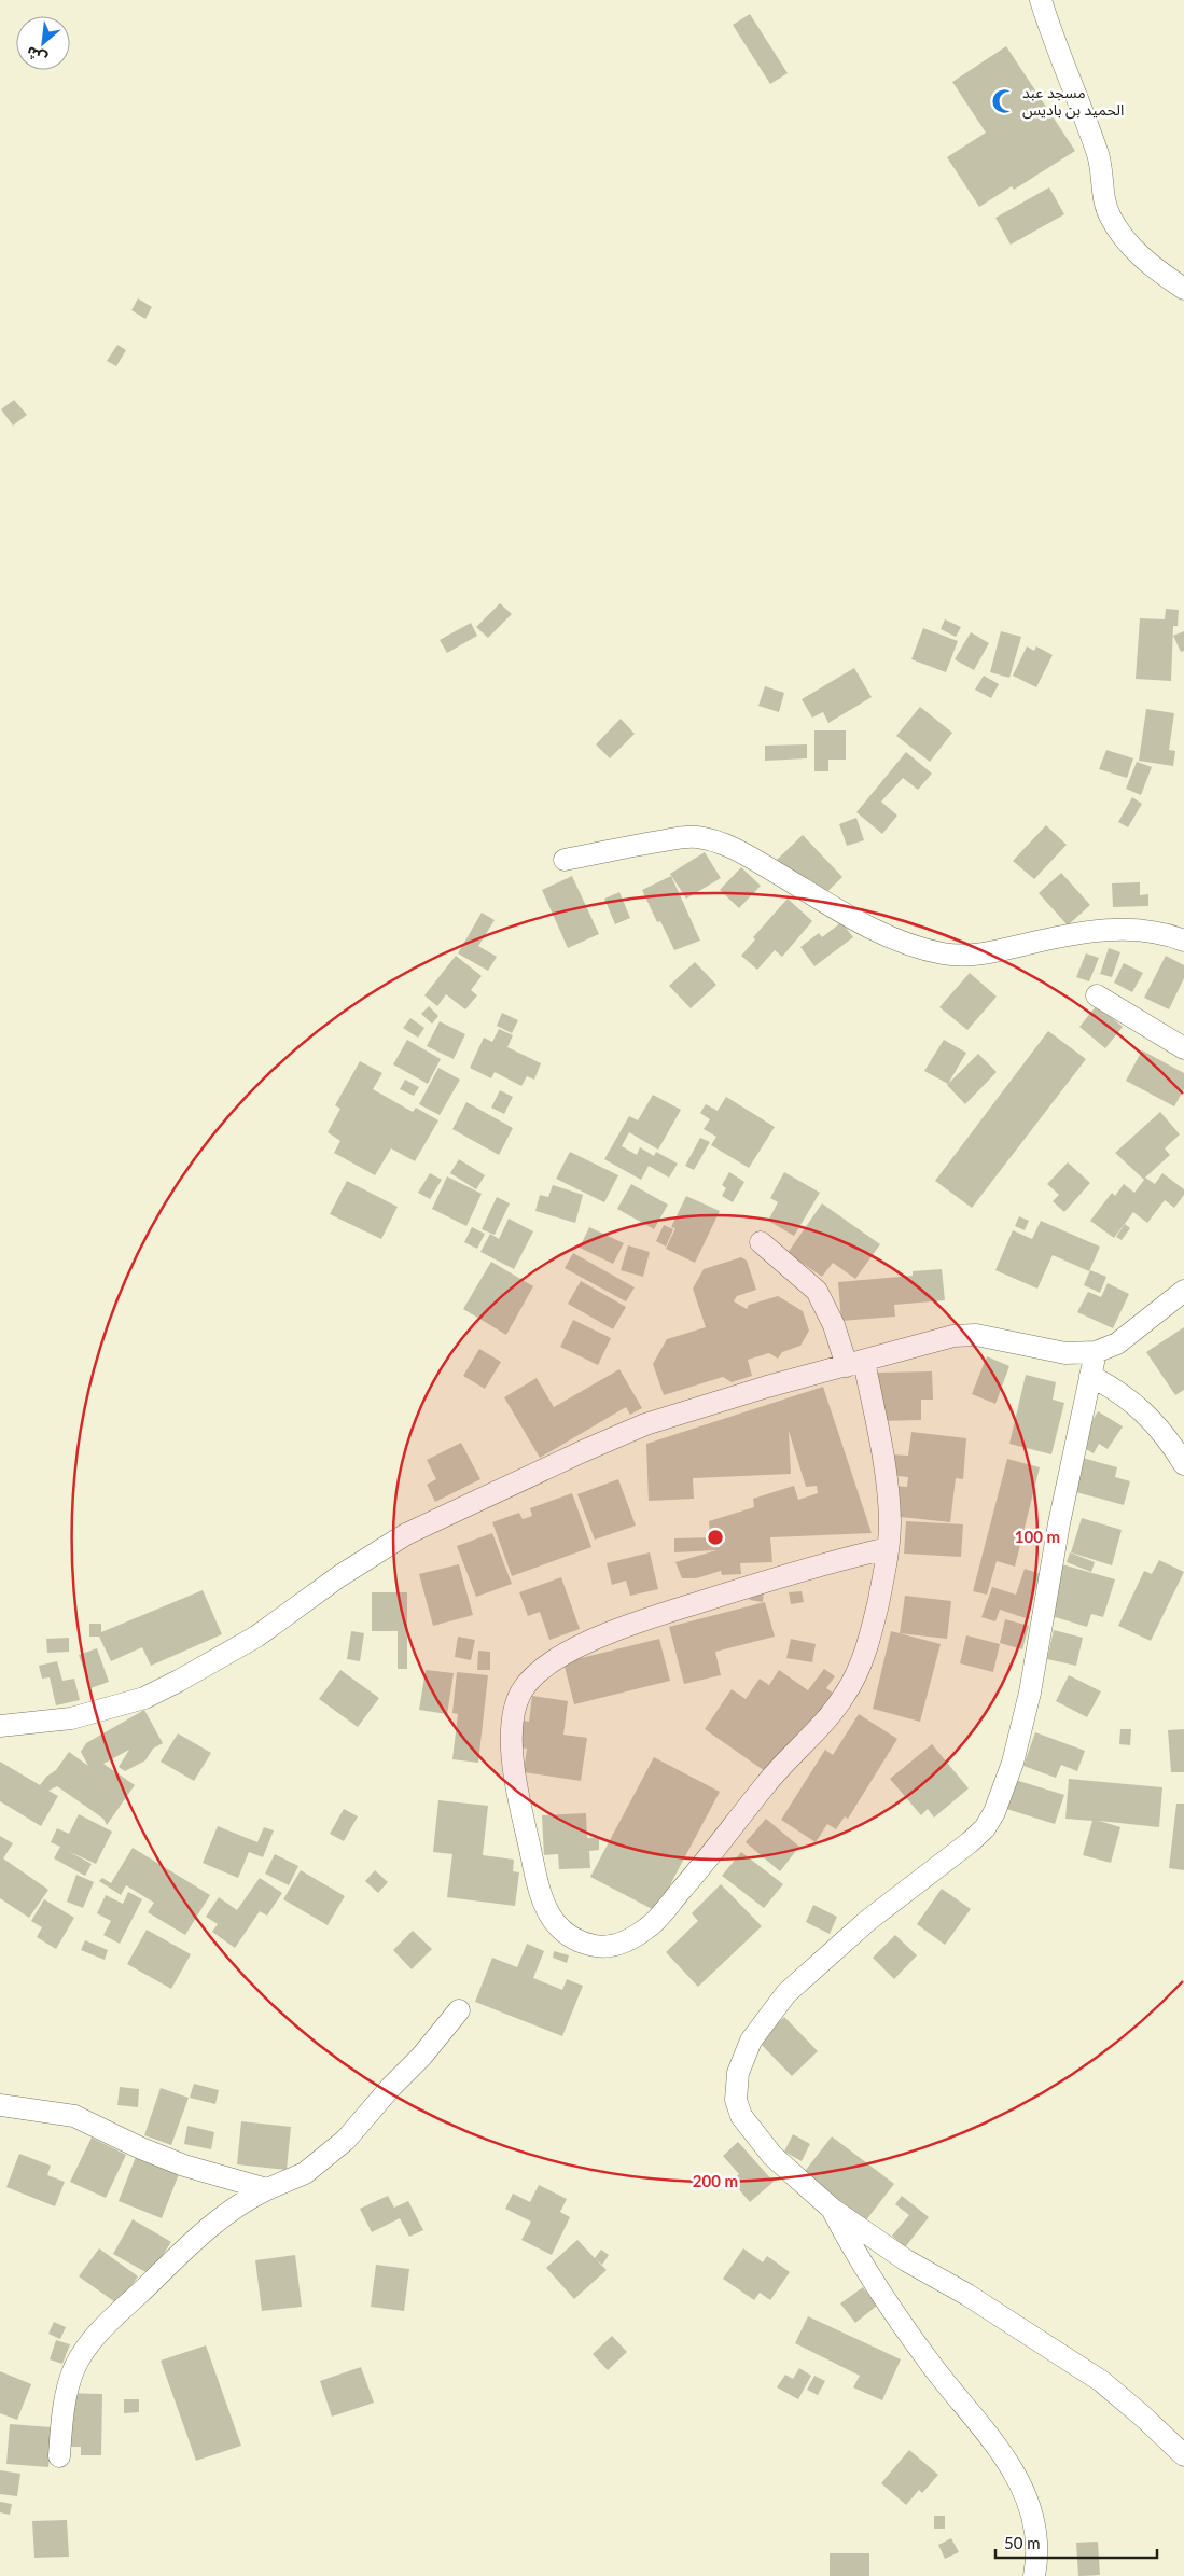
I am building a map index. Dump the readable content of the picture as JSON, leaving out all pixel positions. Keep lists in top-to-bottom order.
{
  "places": {
    "mosque": ["مسجد عبد الحميد بن باديس"]
  },
  "scale_bar": "50 m",
  "north": "bottom left",
  "rings": ["100 m", "200 m"]
}
